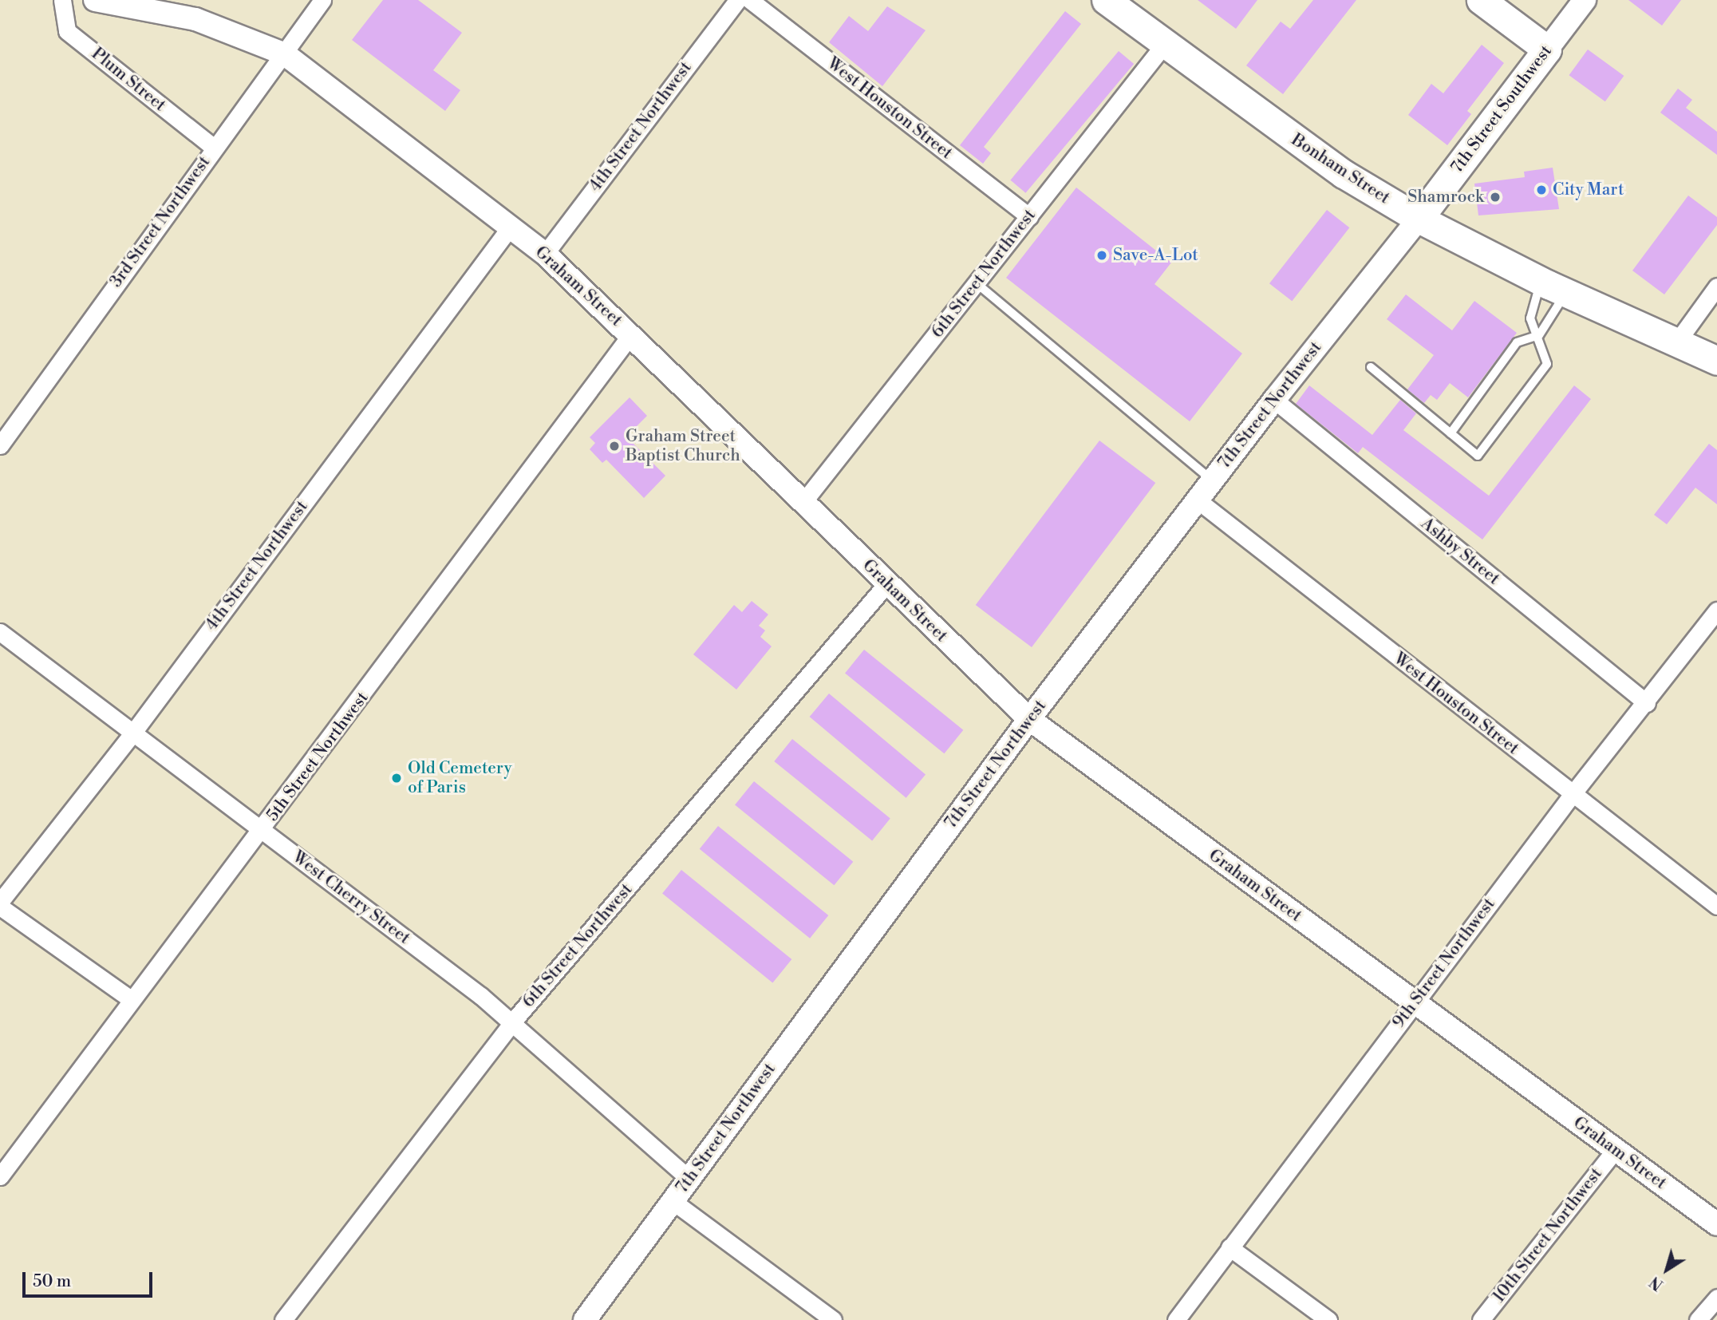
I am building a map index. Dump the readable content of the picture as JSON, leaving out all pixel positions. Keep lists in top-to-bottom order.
{
  "streets": {
    "main road": ["7th Street Southwest", "Bonham Street"],
    "street": [
      "Plum Street",
      "West Houston Street",
      "4th Street Northwest",
      "3rd Street Northwest",
      "6th Street Northwest",
      "Graham Street",
      "7th Street Northwest",
      "Ashby Street",
      "5th Street Northwest",
      "West Cherry Street",
      "9th Street Northwest",
      "10th Street Northwest"
    ]
  },
  "crossings": [
    ["Plum Street", "3rd Street Northwest"],
    ["West Houston Street", "6th Street Northwest"],
    ["West Houston Street", "7th Street Northwest"],
    ["West Houston Street", "9th Street Northwest"],
    ["7th Street Southwest", "Bonham Street"],
    ["7th Street Southwest", "7th Street Northwest"],
    ["4th Street Northwest", "Graham Street"],
    ["4th Street Northwest", "West Cherry Street"],
    ["Bonham Street", "6th Street Northwest"],
    ["Bonham Street", "7th Street Northwest"],
    ["3rd Street Northwest", "Graham Street"],
    ["6th Street Northwest", "Graham Street"],
    ["6th Street Northwest", "West Cherry Street"],
    ["Graham Street", "7th Street Northwest"],
    ["Graham Street", "5th Street Northwest"],
    ["Graham Street", "9th Street Northwest"],
    ["Graham Street", "10th Street Northwest"],
    ["7th Street Northwest", "Ashby Street"],
    ["7th Street Northwest", "West Cherry Street"],
    ["Ashby Street", "9th Street Northwest"],
    ["5th Street Northwest", "West Cherry Street"]
  ],
  "places": [
    "City Mart",
    "Shamrock",
    "Save-A-Lot",
    "Graham Street Baptist Church",
    "Old Cemetery of Paris"
  ],
  "scale_bar": "50 m",
  "north": "bottom left"
}
